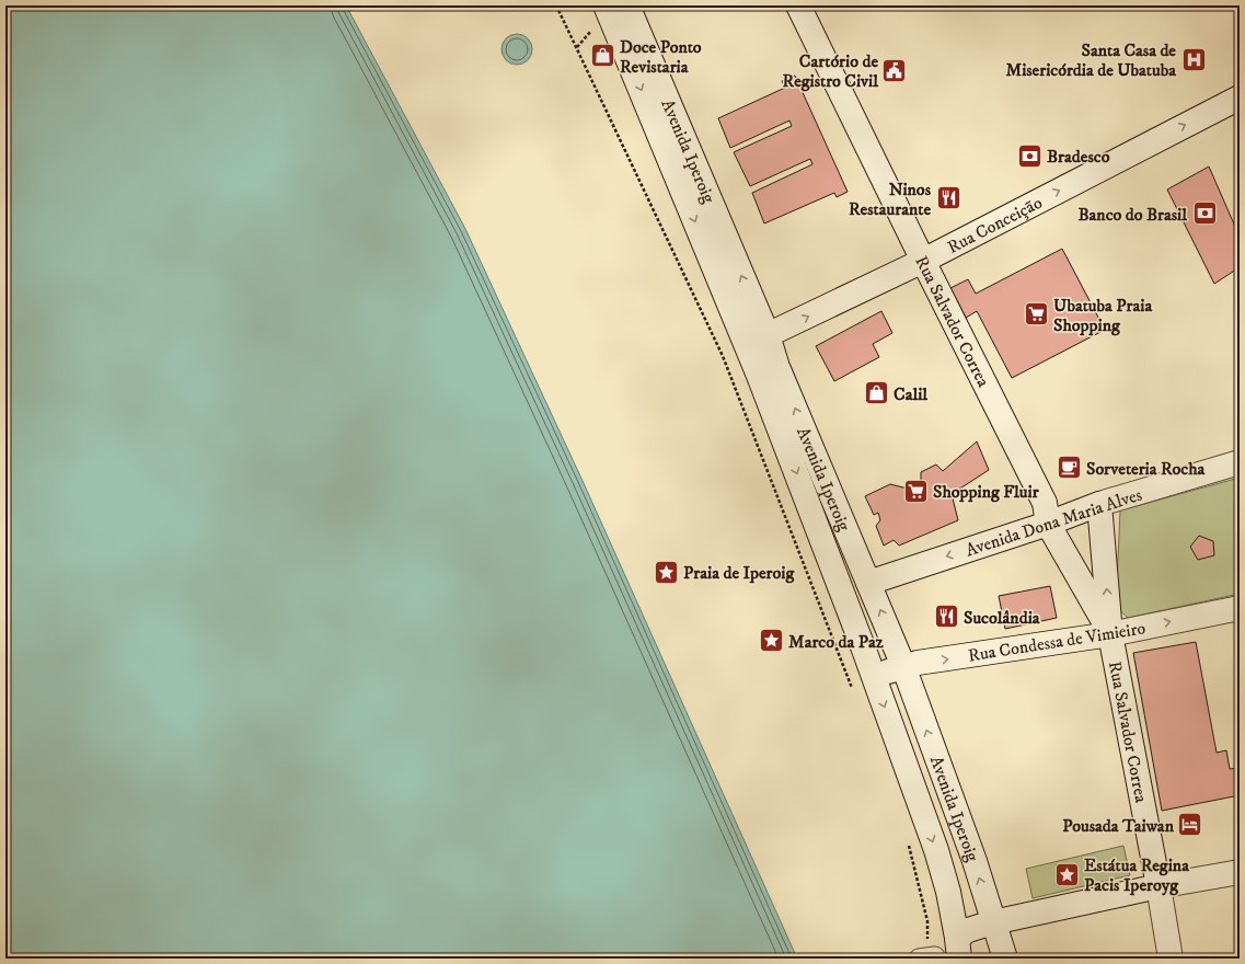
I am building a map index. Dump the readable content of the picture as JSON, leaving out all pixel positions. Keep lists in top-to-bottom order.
{
  "streets": {
    "main road": [
      "Avenida Iperoig",
      "Rua Conceição",
      "Rua Salvador Correa",
      "Avenida Dona Maria Alves",
      "Rua Condessa de Vimieiro"
    ]
  },
  "crossings": [
    ["Avenida Iperoig", "Rua Conceição"],
    ["Avenida Iperoig", "Avenida Dona Maria Alves"],
    ["Avenida Iperoig", "Rua Condessa de Vimieiro"],
    ["Rua Conceição", "Rua Salvador Correa"],
    ["Rua Salvador Correa", "Avenida Dona Maria Alves"],
    ["Rua Salvador Correa", "Rua Condessa de Vimieiro"]
  ],
  "one_way": ["Rua Conceição", "Avenida Dona Maria Alves", "Rua Condessa de Vimieiro"],
  "places": {
    "shop": ["Doce Ponto Revistaria", "Calil"],
    "hospital": ["Santa Casa de Misericórdia de Ubatuba"],
    "public building": ["Cartório de Registro Civil"],
    "bank": ["Bradesco", "Banco do Brasil"],
    "restaurant": ["Ninos Restaurante", "Sucolândia"],
    "supermarket": ["Ubatuba Praia Shopping", "Shopping Fluir"],
    "cafe": ["Sorveteria Rocha"],
    "place": ["Praia de Iperoig", "Marco da Paz", "Estátua Regina Pacis Iperoyg"],
    "hotel": ["Pousada Taiwan"]
  }
}
